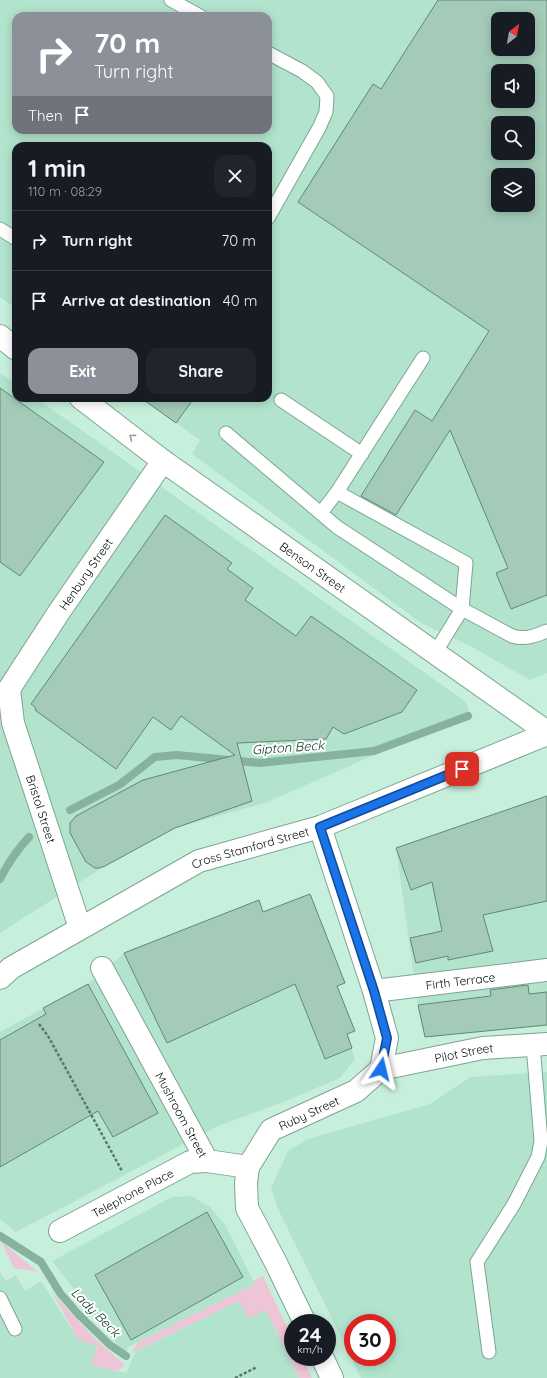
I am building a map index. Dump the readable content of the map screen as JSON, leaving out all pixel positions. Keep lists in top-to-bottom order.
{
  "streets": {
    "street": [
      "Benson Street",
      "Henbury Street",
      "Bristol Street",
      "Cross Stamford Street",
      "Firth Terrace",
      "Pilot Street",
      "Ruby Street",
      "Mushroom Street",
      "Telephone Place"
    ]
  },
  "crossings": [
    ["Benson Street", "Henbury Street"],
    ["Benson Street", "Cross Stamford Street"],
    ["Henbury Street", "Bristol Street"],
    ["Bristol Street", "Cross Stamford Street"],
    ["Pilot Street", "Ruby Street"],
    ["Ruby Street", "Mushroom Street"],
    ["Mushroom Street", "Telephone Place"]
  ],
  "water": ["Gipton Beck", "Lady Beck"],
  "north": "top right",
  "page": {
    "turn": ["70 m", "Turn right"],
    "then": "Then",
    "heading": ["1 min", "110 m · 08:29"],
    "list": [
      {
        "name": "Turn right",
        "value": "70 m"
      },
      {
        "name": "Arrive at destination",
        "value": "40 m"
      }
    ],
    "buttons": ["Exit", "Share"],
    "speed": "24 km/h",
    "limit": "30"
  }
}
